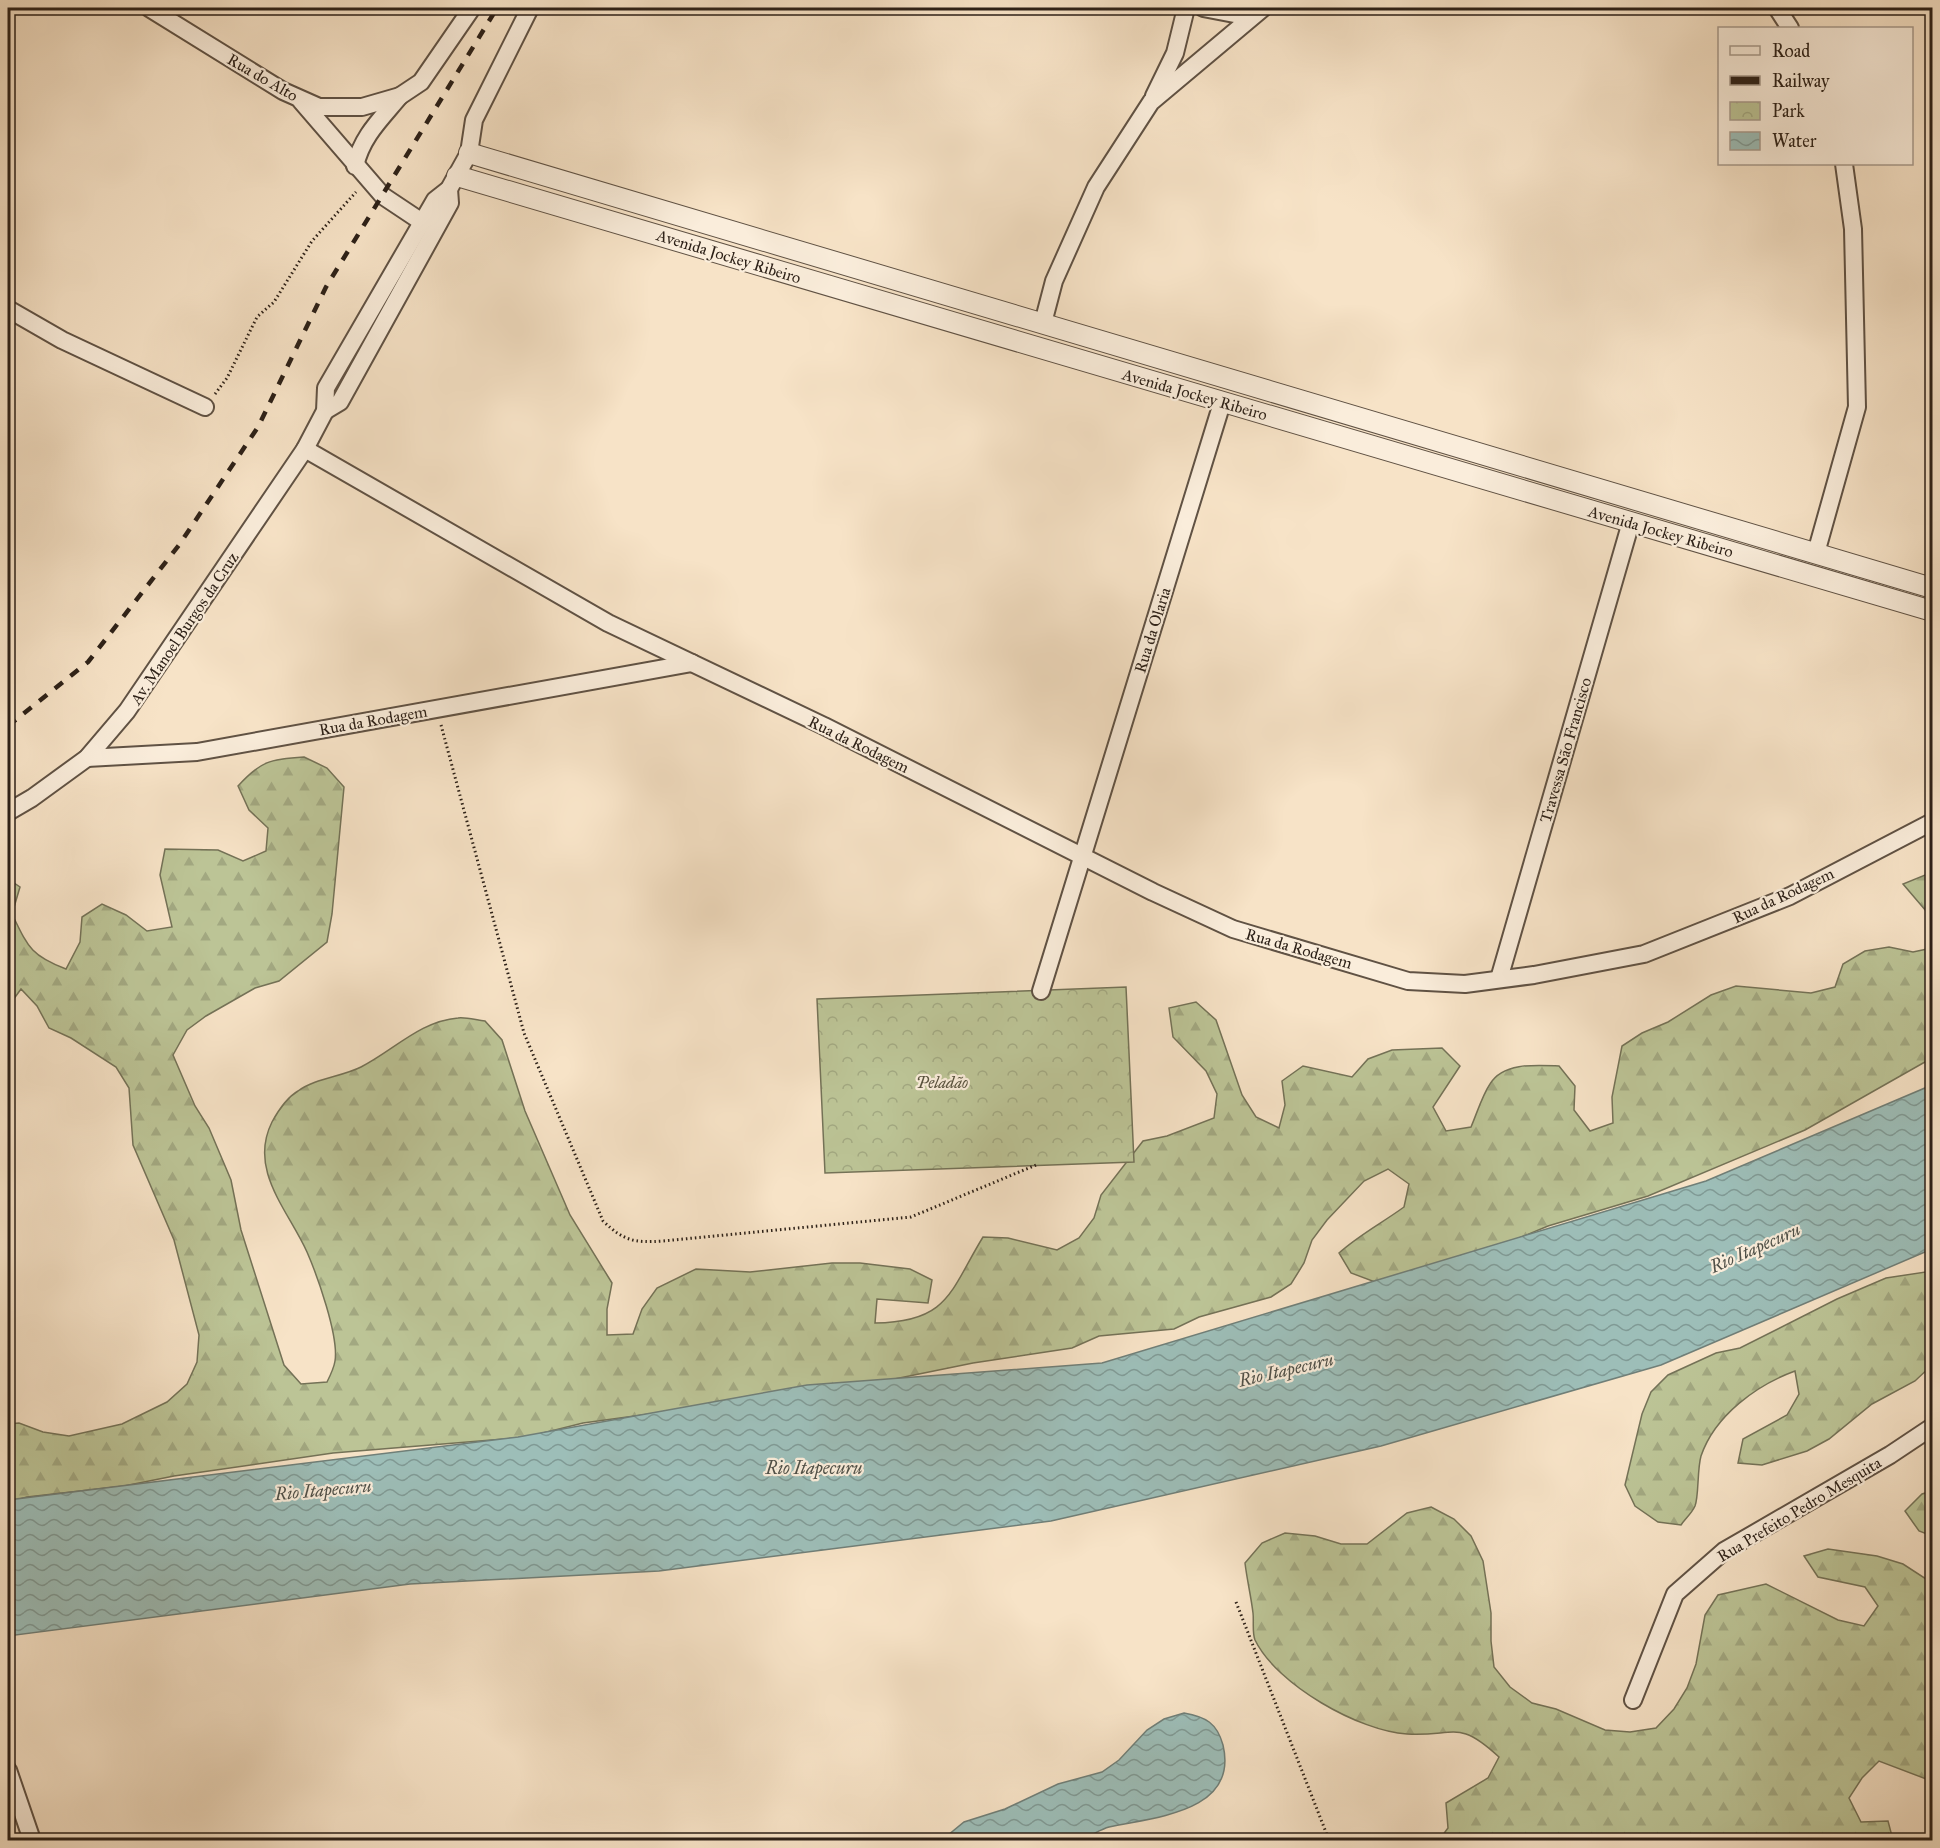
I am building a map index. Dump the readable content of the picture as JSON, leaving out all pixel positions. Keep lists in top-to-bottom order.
{
  "streets": {
    "street": [
      "Rua do Alto",
      "Avenida Jockey Ribeiro",
      "Av. Manoel Burgos da Cruz",
      "Rua da Olaria",
      "Rua da Rodagem",
      "Travessa São Francisco",
      "Rua Prefeito Pedro Mesquita"
    ]
  },
  "crossings": [
    ["Avenida Jockey Ribeiro", "Rua da Olaria"],
    ["Avenida Jockey Ribeiro", "Travessa São Francisco"],
    ["Av. Manoel Burgos da Cruz", "Rua da Rodagem"],
    ["Rua da Olaria", "Rua da Rodagem"],
    ["Rua da Rodagem", "Travessa São Francisco"]
  ],
  "water": ["Rio Itapecuru"],
  "parks": ["Peladão"],
  "legend": [
    "Road",
    "Railway",
    "Park",
    "Water"
  ]
}
